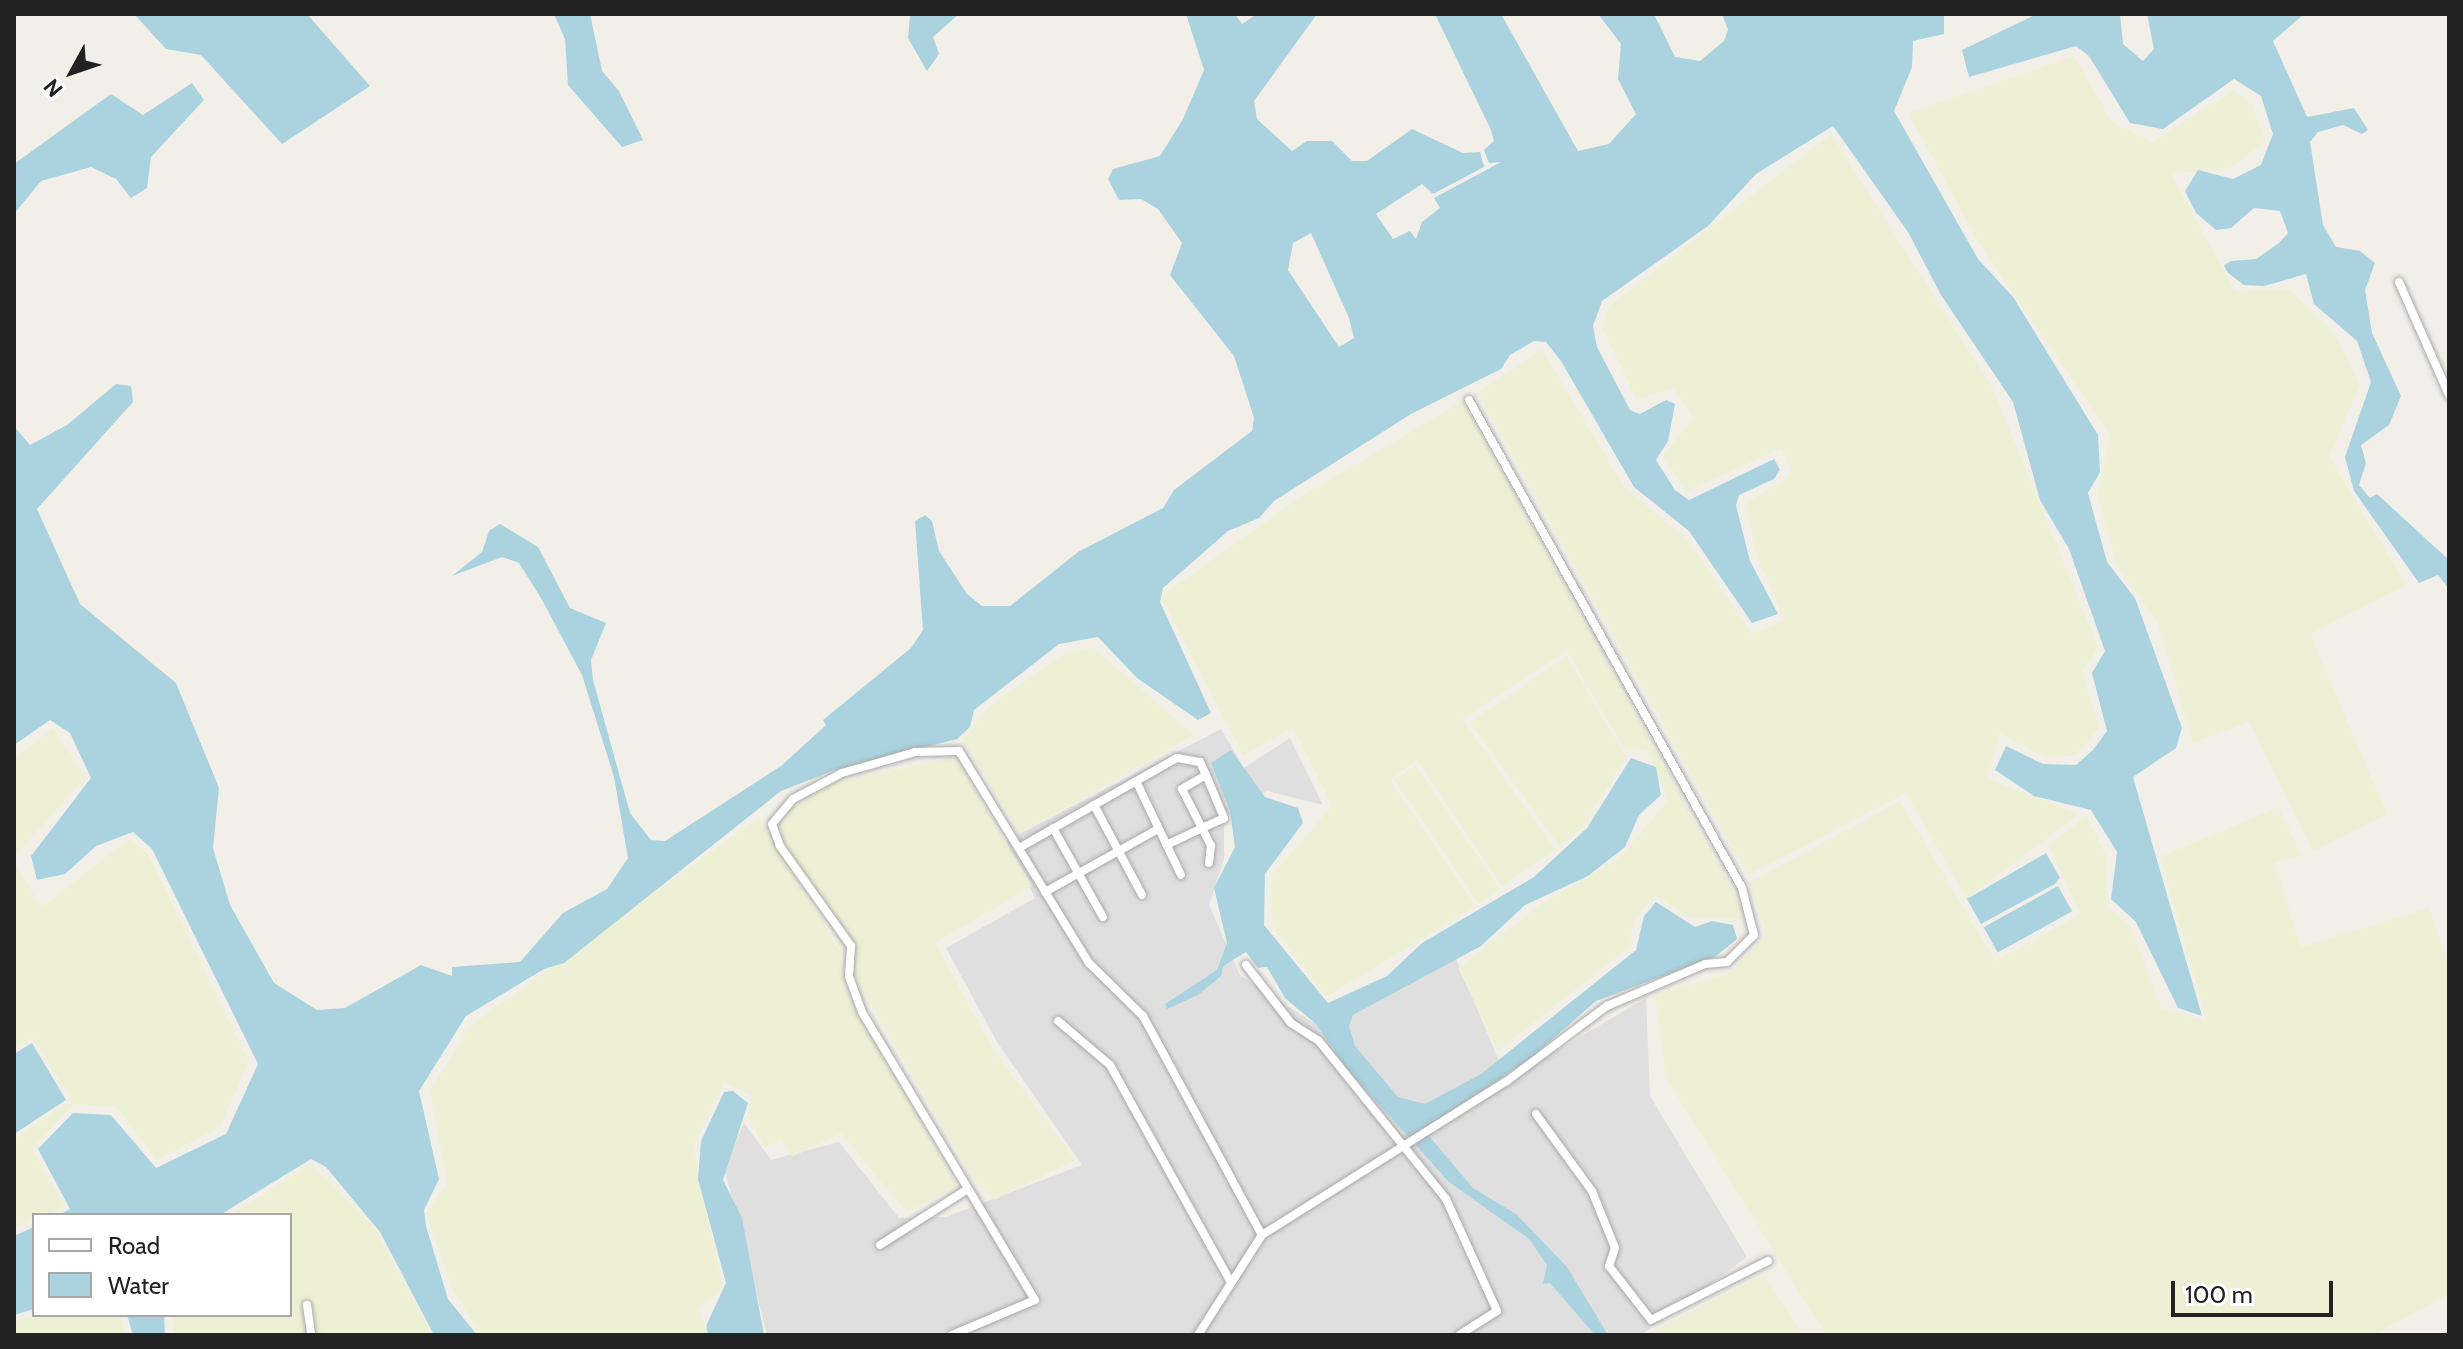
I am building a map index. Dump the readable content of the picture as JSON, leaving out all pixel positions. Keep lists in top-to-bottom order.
{
  "legend": ["Road", "Water"],
  "scale_bar": "100 m",
  "north": "bottom left"
}
